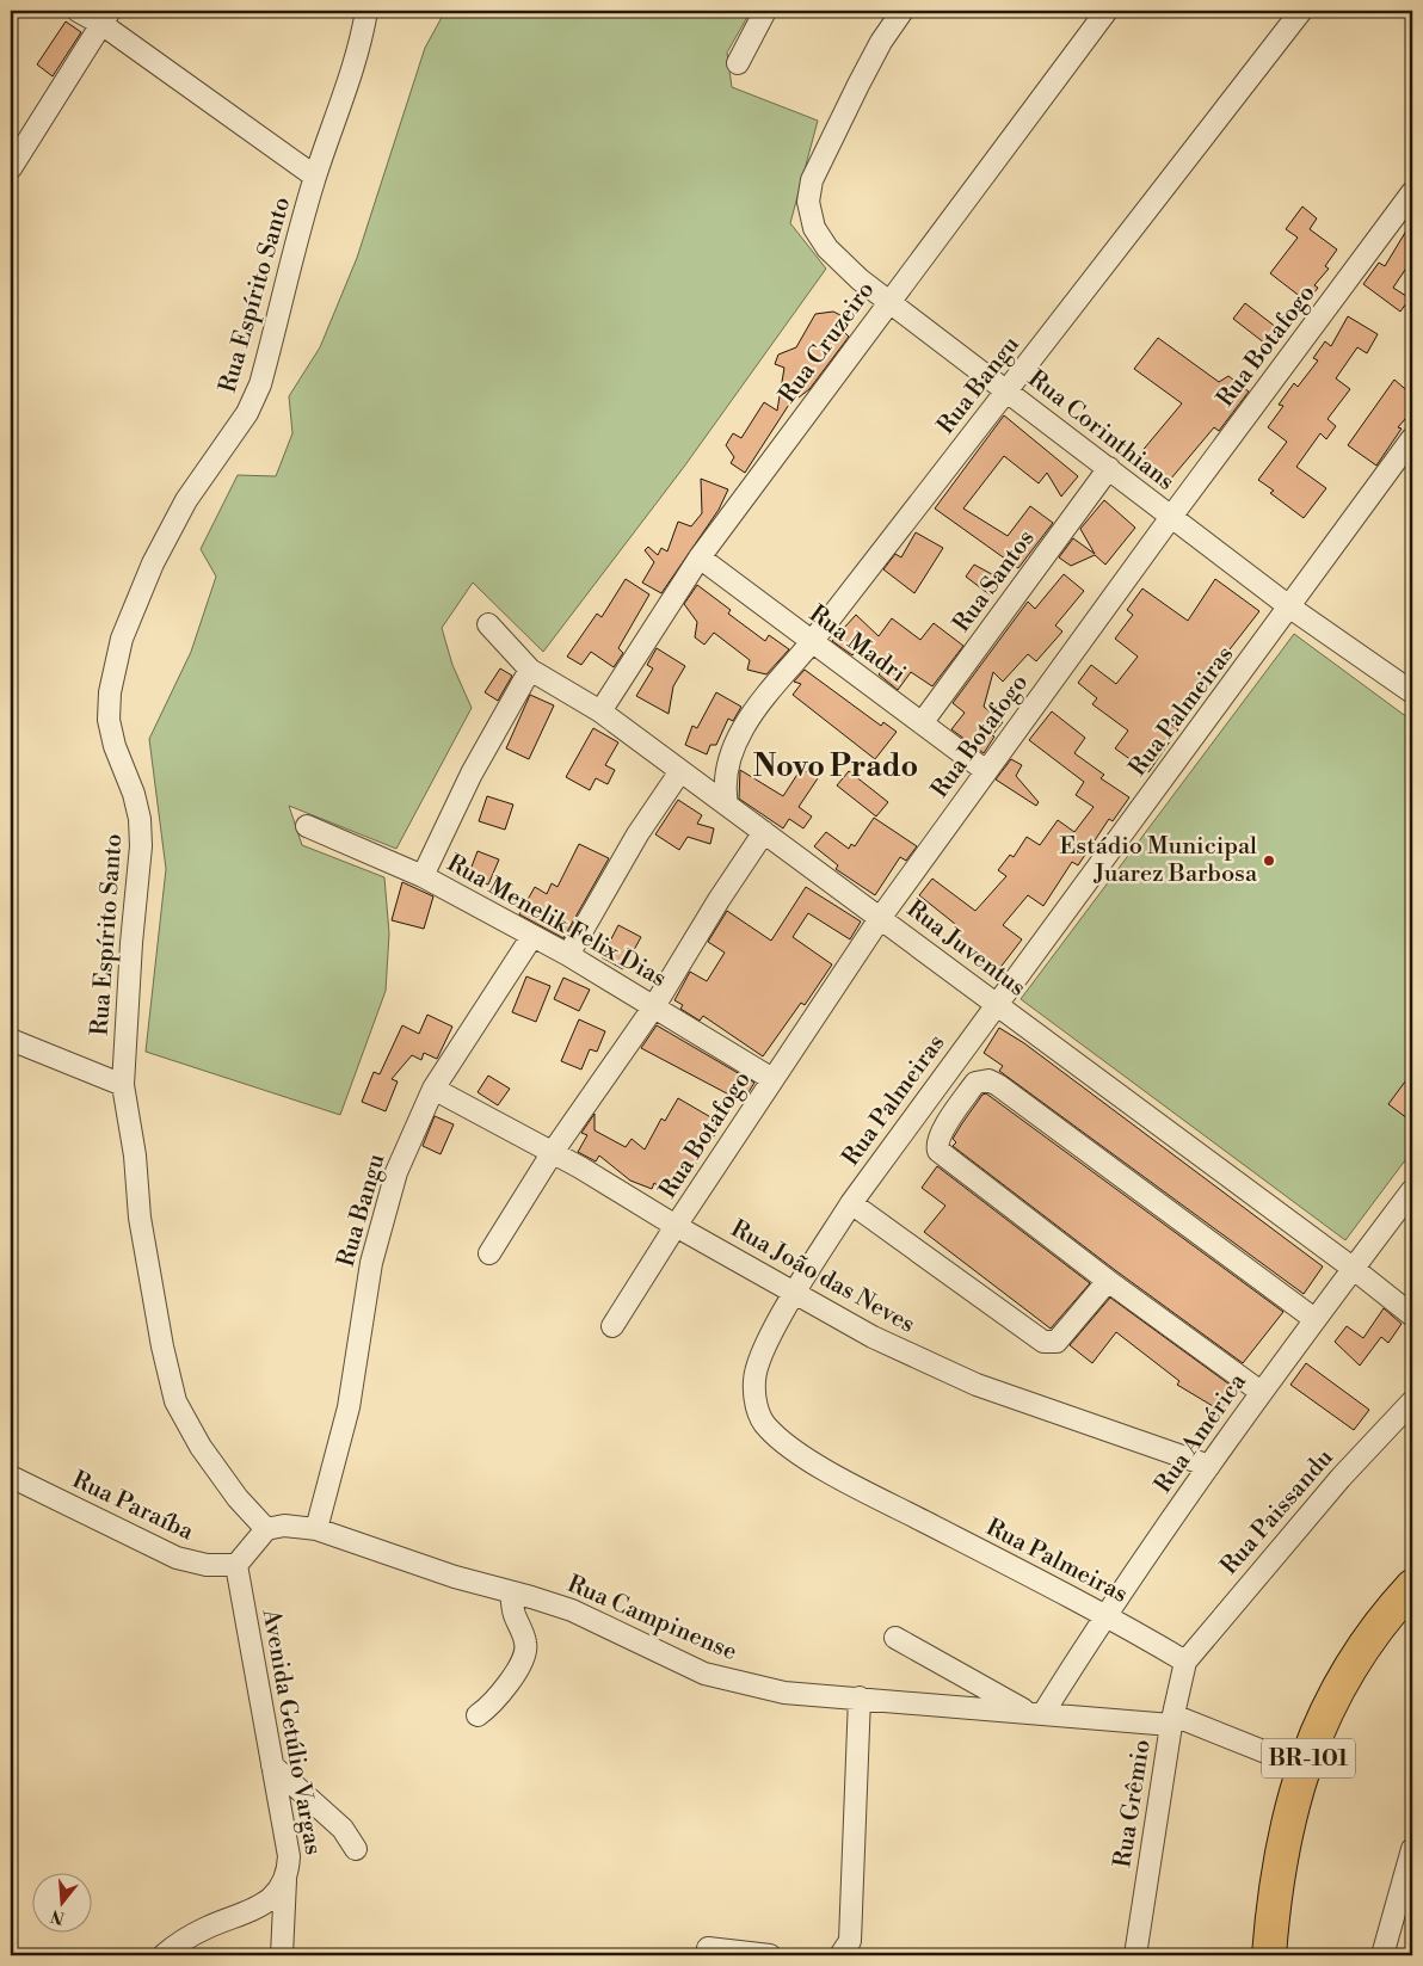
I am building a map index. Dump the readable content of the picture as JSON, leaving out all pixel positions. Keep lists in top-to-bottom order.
{
  "streets": {
    "highway": ["BR-101"],
    "street": [
      "Rua Espírito Santo",
      "Rua Cruzeiro",
      "Rua Botafogo",
      "Rua Bangu",
      "Rua Corinthians",
      "Rua Santos",
      "Rua Madri",
      "Rua Palmeiras",
      "Rua Menelik Felix Dias",
      "Rua Juventus",
      "Rua João das Neves",
      "Rua América",
      "Rua Paraíba",
      "Rua Paissandu",
      "Rua Campinense",
      "Avenida Getúlio Vargas",
      "Rua Grêmio"
    ]
  },
  "crossings": [
    ["Rua Espírito Santo", "Rua Campinense"],
    ["Rua Cruzeiro", "Rua Corinthians"],
    ["Rua Cruzeiro", "Rua Madri"],
    ["Rua Cruzeiro", "Rua Juventus"],
    ["Rua Botafogo", "Rua Corinthians"],
    ["Rua Botafogo", "Rua Madri"],
    ["Rua Botafogo", "Rua Menelik Felix Dias"],
    ["Rua Botafogo", "Rua Juventus"],
    ["Rua Botafogo", "Rua João das Neves"],
    ["Rua Bangu", "Rua Corinthians"],
    ["Rua Bangu", "Rua Madri"],
    ["Rua Bangu", "Rua Menelik Felix Dias"],
    ["Rua Bangu", "Rua Juventus"],
    ["Rua Bangu", "Rua João das Neves"],
    ["Rua Bangu", "Rua Campinense"],
    ["Rua Corinthians", "Rua Santos"],
    ["Rua Corinthians", "Rua Palmeiras"],
    ["Rua Santos", "Rua Madri"],
    ["Rua Palmeiras", "Rua Juventus"],
    ["Rua Palmeiras", "Rua João das Neves"],
    ["Rua Palmeiras", "Rua América"],
    ["Rua Palmeiras", "Rua Paissandu"],
    ["Rua Palmeiras", "Rua Grêmio"],
    ["Rua Juventus", "Rua América"],
    ["Rua João das Neves", "Rua América"],
    ["Rua América", "Rua Campinense"],
    ["Rua Paraíba", "Avenida Getúlio Vargas"],
    ["Rua Paissandu", "Rua Grêmio"],
    ["Rua Campinense", "BR-101"],
    ["Rua Campinense", "Rua Grêmio"]
  ],
  "districts": ["Novo Prado"],
  "places": ["Estádio Municipal Juarez Barbosa"],
  "north": "bottom"
}
